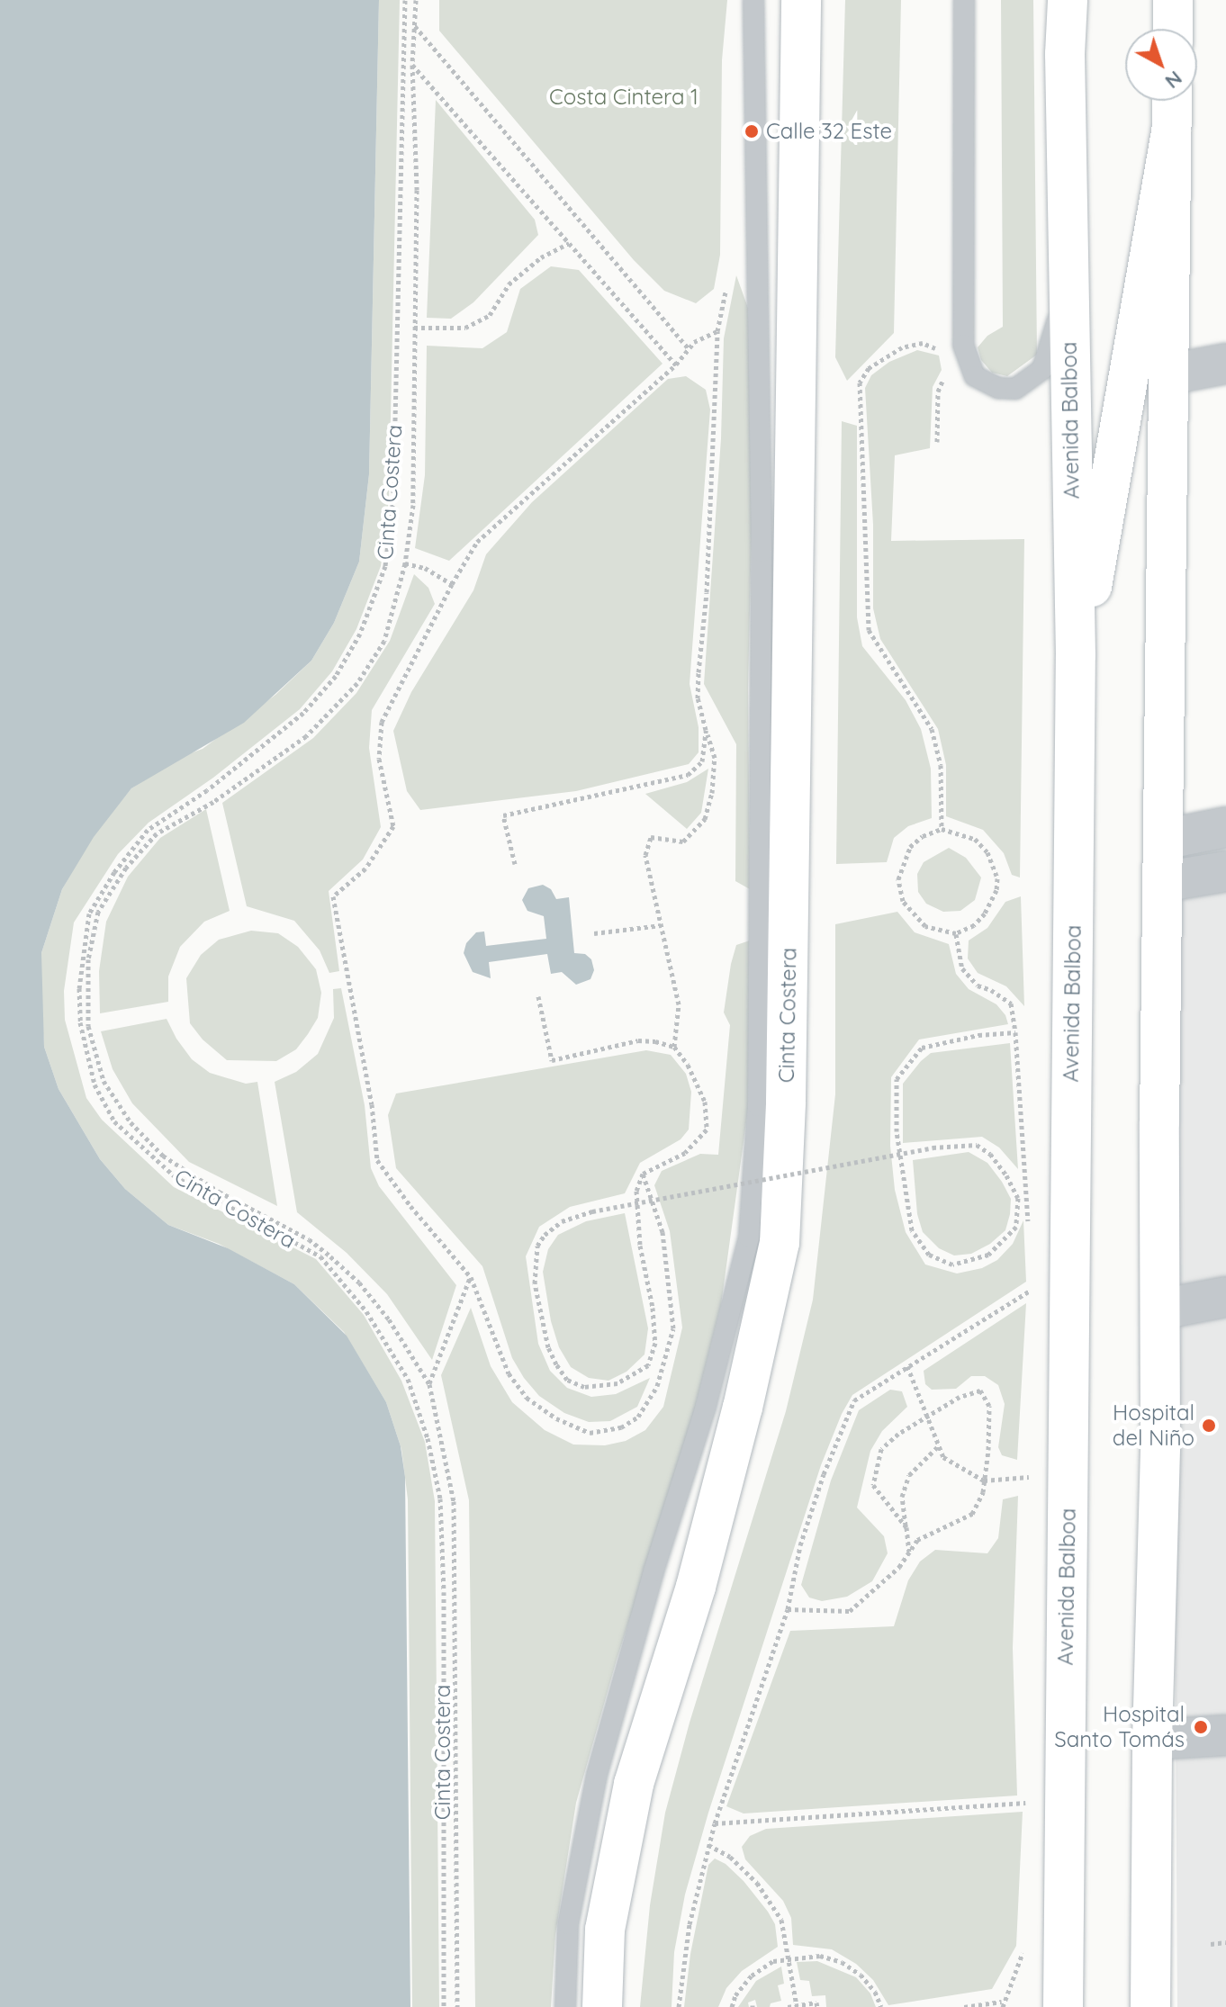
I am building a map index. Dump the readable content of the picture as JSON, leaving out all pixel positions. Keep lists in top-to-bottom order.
{
  "streets": {
    "main road": ["Avenida Balboa", "Cinta Costera"]
  },
  "parks": ["Costa Cintera 1"],
  "places": ["Calle 32 Este", "Hospital del Niño", "Hospital Santo Tomás"],
  "north": "bottom right"
}
